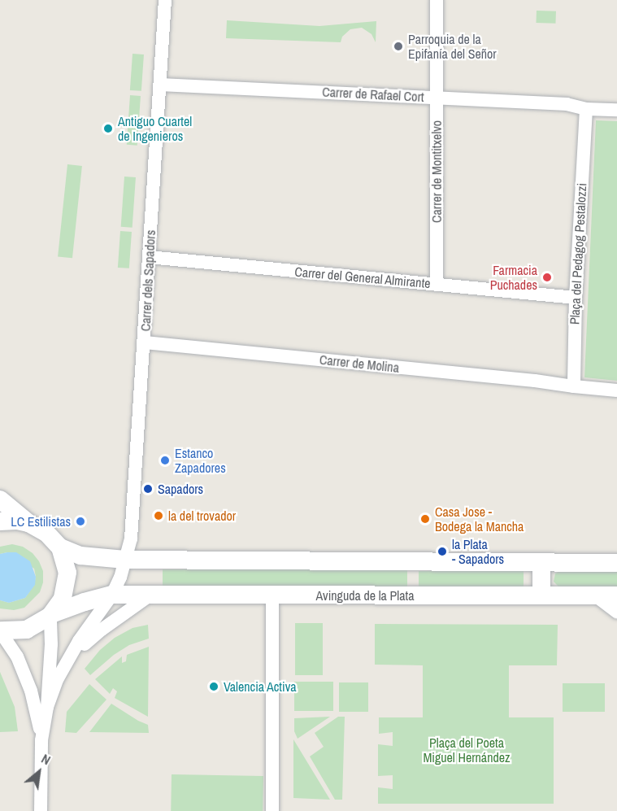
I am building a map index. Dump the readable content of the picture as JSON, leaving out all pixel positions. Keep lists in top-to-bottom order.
{
  "streets": {
    "main road": ["Avinguda de la Plata"],
    "street": [
      "Carrer de Rafael Cort",
      "Carrer de Montitxelvo",
      "Plaça del Pedagog Pestalozzi",
      "Carrer del General Almirante",
      "Carrer dels Sapadors",
      "Carrer de Molina"
    ]
  },
  "crossings": [
    ["Carrer de Rafael Cort", "Carrer de Montitxelvo"],
    ["Carrer de Rafael Cort", "Plaça del Pedagog Pestalozzi"],
    ["Carrer de Rafael Cort", "Carrer dels Sapadors"],
    ["Carrer de Montitxelvo", "Carrer del General Almirante"],
    ["Plaça del Pedagog Pestalozzi", "Carrer del General Almirante"],
    ["Plaça del Pedagog Pestalozzi", "Carrer de Molina"],
    ["Carrer del General Almirante", "Carrer dels Sapadors"],
    ["Carrer dels Sapadors", "Carrer de Molina"]
  ],
  "parks": ["Plaça del Poeta Miguel Hernández"],
  "places": [
    "Parroquia de la Epifanía del Señor",
    "Antiguo Cuartel de Ingenieros",
    "Farmacia Puchades",
    "Estanco Zapadores",
    "Sapadors",
    "la del trovador",
    "Casa Jose - Bodega la Mancha",
    "LC Estilistas",
    "la Plata - Sapadors",
    "Valencia Activa"
  ],
  "north": "top right"
}
